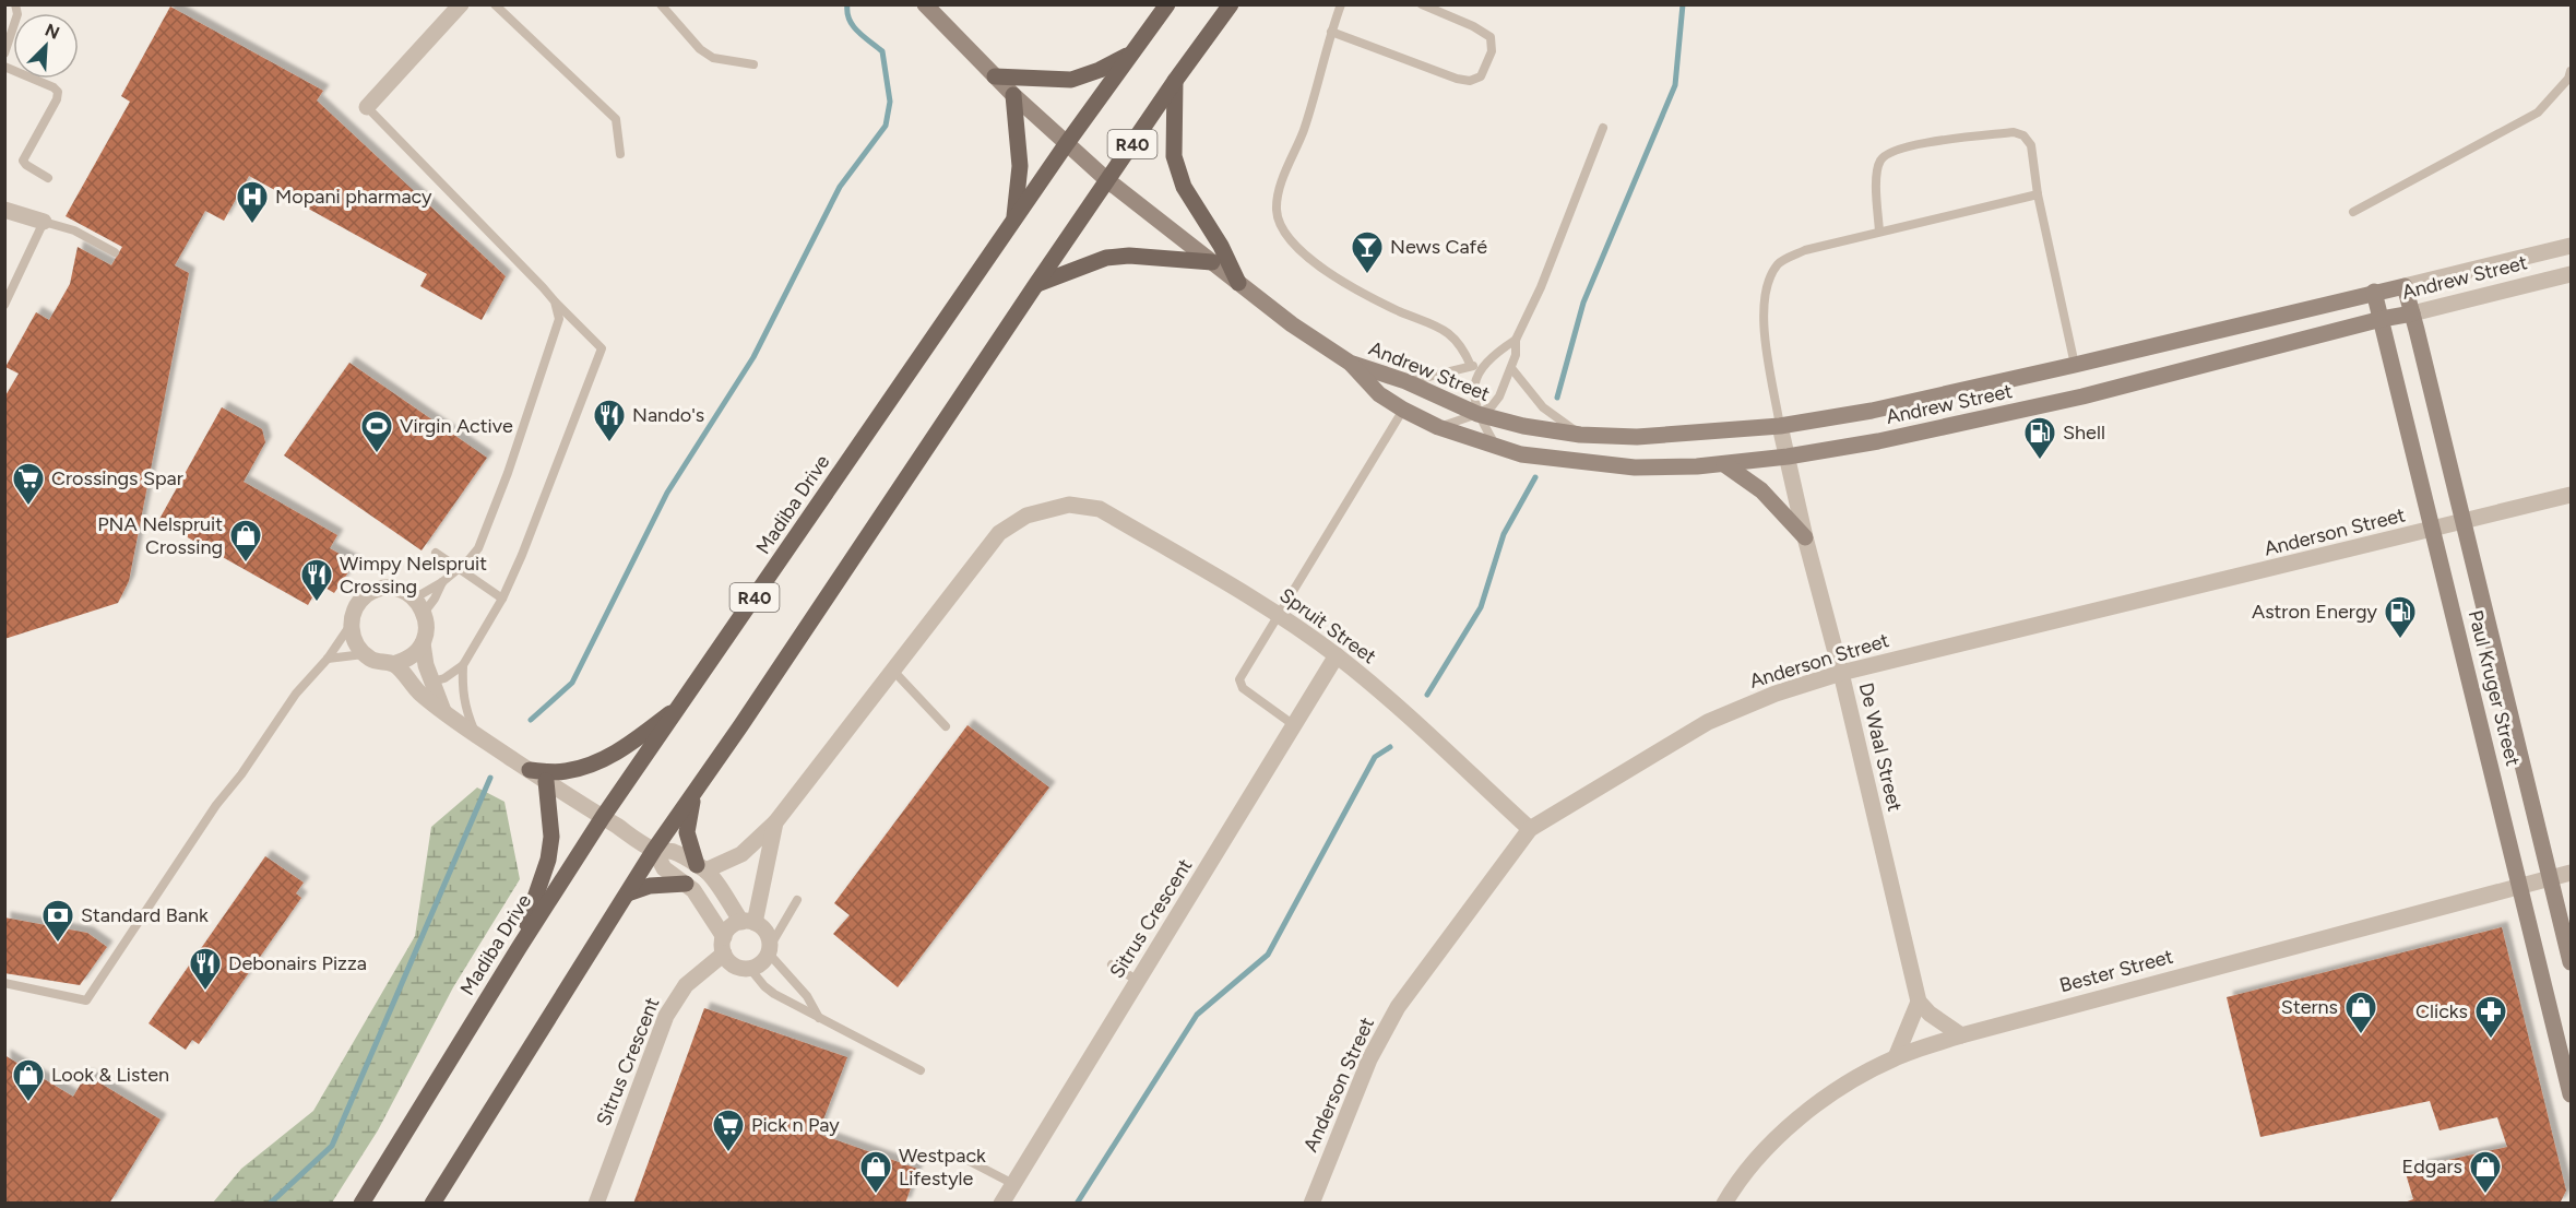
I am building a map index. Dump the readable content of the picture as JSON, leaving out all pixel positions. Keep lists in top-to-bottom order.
{
  "streets": {
    "main road": [
      "R40",
      "Andrew Street",
      "Madiba Drive",
      "Paul Kruger Street"
    ],
    "street": [
      "Anderson Street",
      "Spruit Street",
      "De Waal Street",
      "Sitrus Crescent",
      "Bester Street"
    ]
  },
  "crossings": [
    ["R40", "Andrew Street"],
    ["Andrew Street", "Madiba Drive"],
    ["Andrew Street", "Paul Kruger Street"],
    ["Andrew Street", "De Waal Street"],
    ["Anderson Street", "Spruit Street"],
    ["Anderson Street", "Paul Kruger Street"],
    ["Anderson Street", "De Waal Street"],
    ["Spruit Street", "Sitrus Crescent"],
    ["Paul Kruger Street", "Bester Street"]
  ],
  "places": {
    "hospital": ["Mopani pharmacy"],
    "bar": ["News Café"],
    "restaurant": ["Nando's", "Wimpy Nelspruit Crossing", "Debonairs Pizza"],
    "sports": ["Virgin Active"],
    "fuel station": ["Shell", "Astron Energy"],
    "supermarket": ["Crossings Spar", "Pick n Pay"],
    "shop": [
      "PNA Nelspruit Crossing",
      "Sterns",
      "Look & Listen",
      "Westpack Lifestyle",
      "Edgars"
    ],
    "bank": ["Standard Bank"],
    "pharmacy": ["Clicks"]
  },
  "north": "top right"
}
